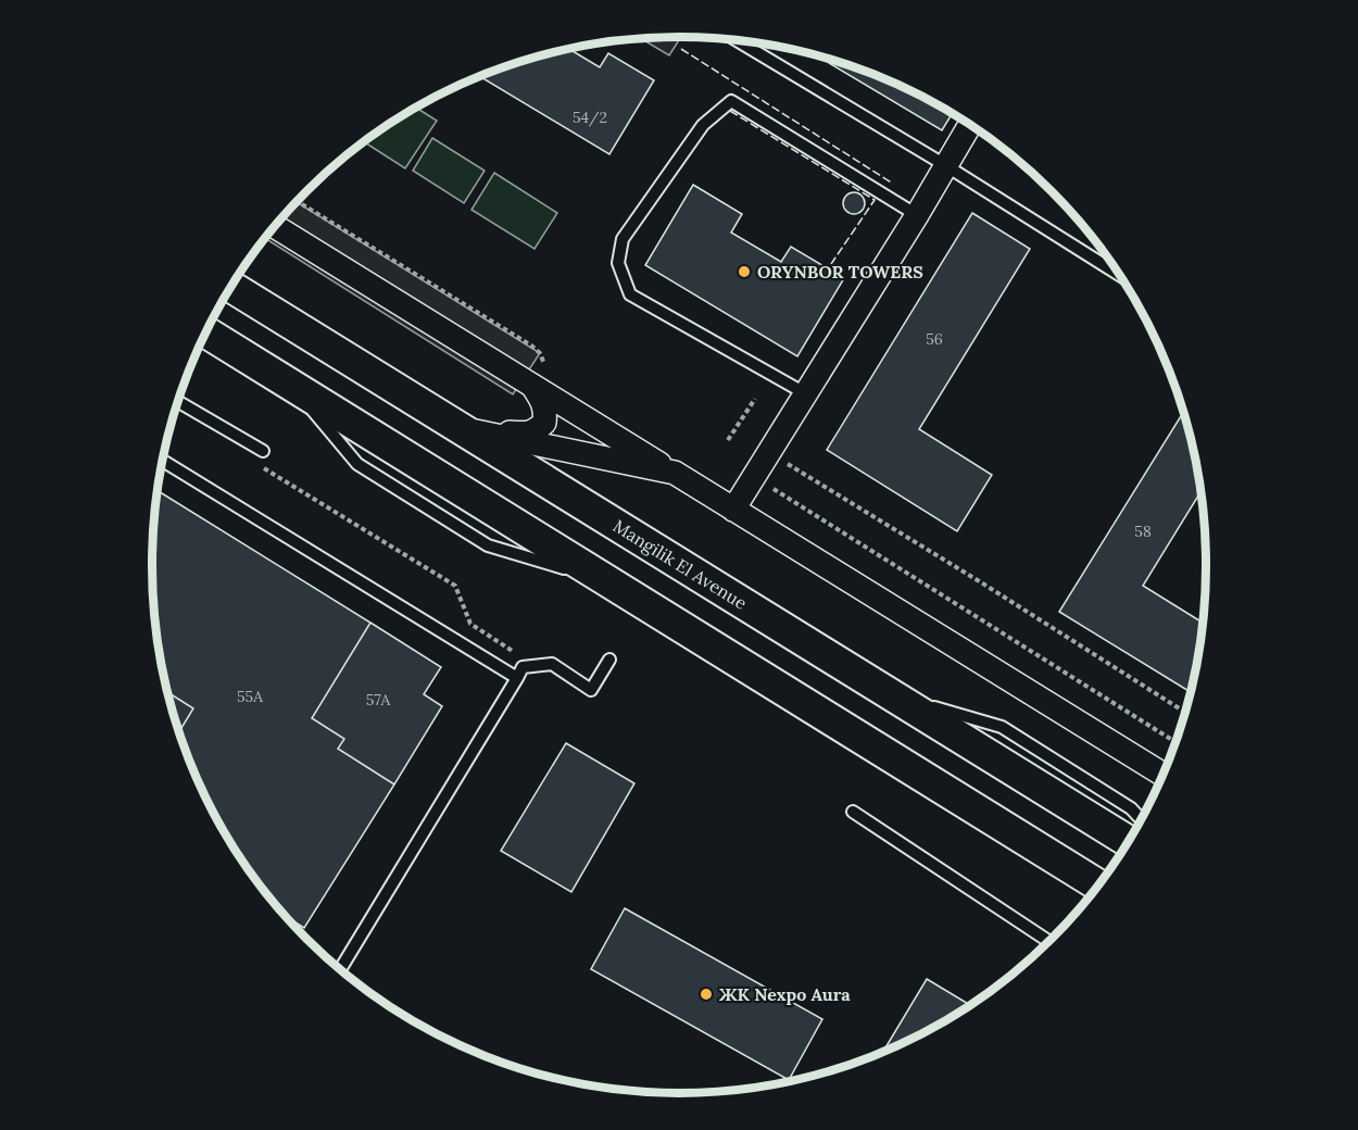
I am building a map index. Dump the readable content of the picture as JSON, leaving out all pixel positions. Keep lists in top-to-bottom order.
{
  "streets": {
    "main road": ["Mangilik El Avenue"]
  },
  "places": ["ORYNBOR TOWERS", "ЖК Nexpo Aura"],
  "house_numbers": [
    "54/2",
    "56",
    "58",
    "55А",
    "57А"
  ]
}
